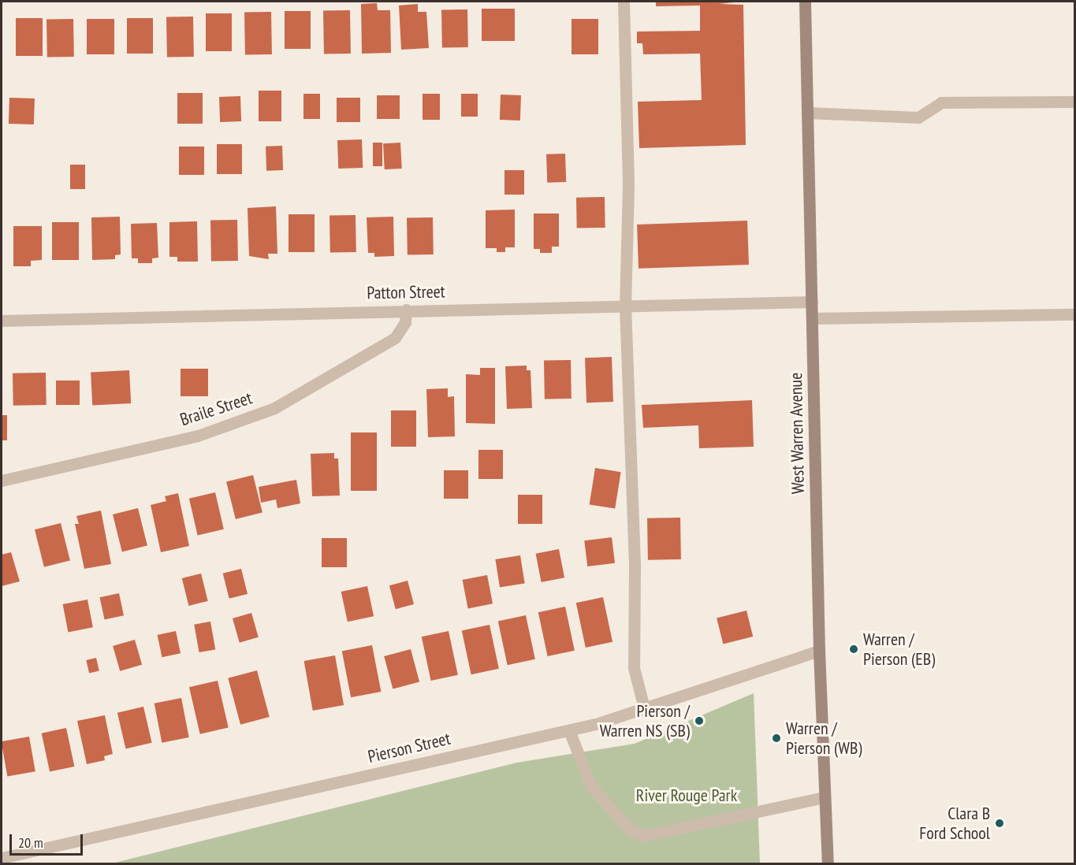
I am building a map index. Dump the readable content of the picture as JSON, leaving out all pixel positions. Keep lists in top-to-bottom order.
{
  "streets": {
    "main road": ["West Warren Avenue"],
    "street": ["Patton Street", "Braile Street", "Pierson Street"]
  },
  "crossings": [
    ["Patton Street", "Braile Street"],
    ["Patton Street", "West Warren Avenue"],
    ["West Warren Avenue", "Pierson Street"]
  ],
  "parks": ["River Rouge Park"],
  "places": [
    "Warren / Pierson (EB)",
    "Pierson / Warren NS (SB)",
    "Warren / Pierson (WB)",
    "Clara B Ford School"
  ],
  "scale_bar": "20 m"
}
